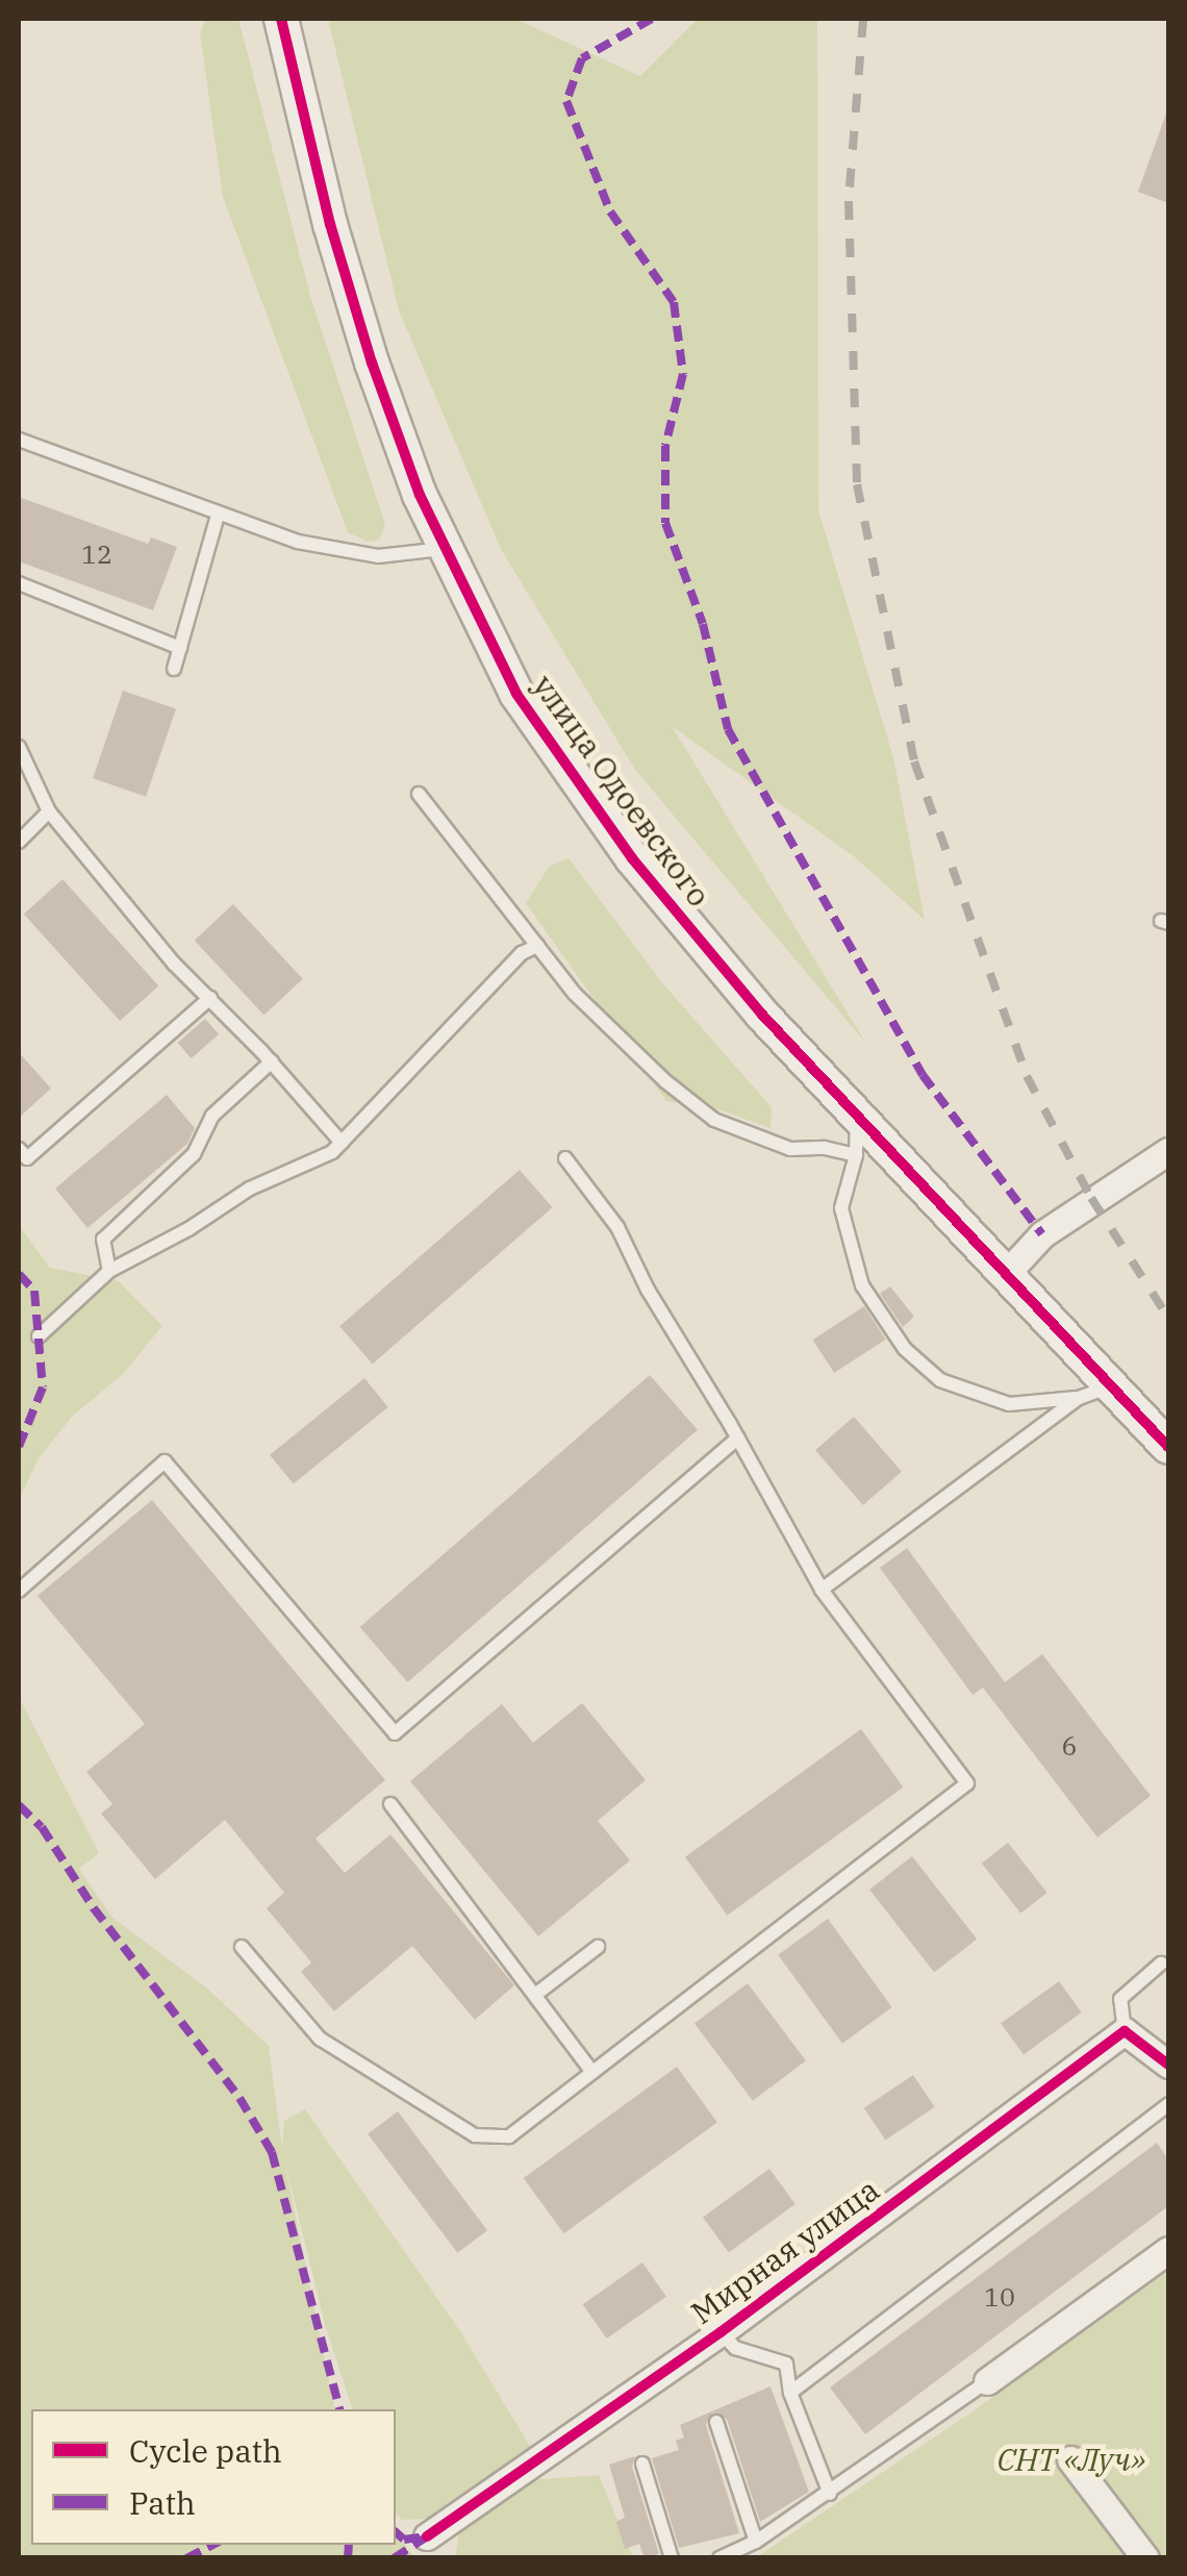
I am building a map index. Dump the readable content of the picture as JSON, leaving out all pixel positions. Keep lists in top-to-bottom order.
{
  "streets": {
    "street": ["улица Одоевского", "Мирная улица"]
  },
  "parks": ["СНТ «Луч»"],
  "house_numbers": ["12", "6", "10"],
  "legend": ["Cycle path", "Path"]
}
